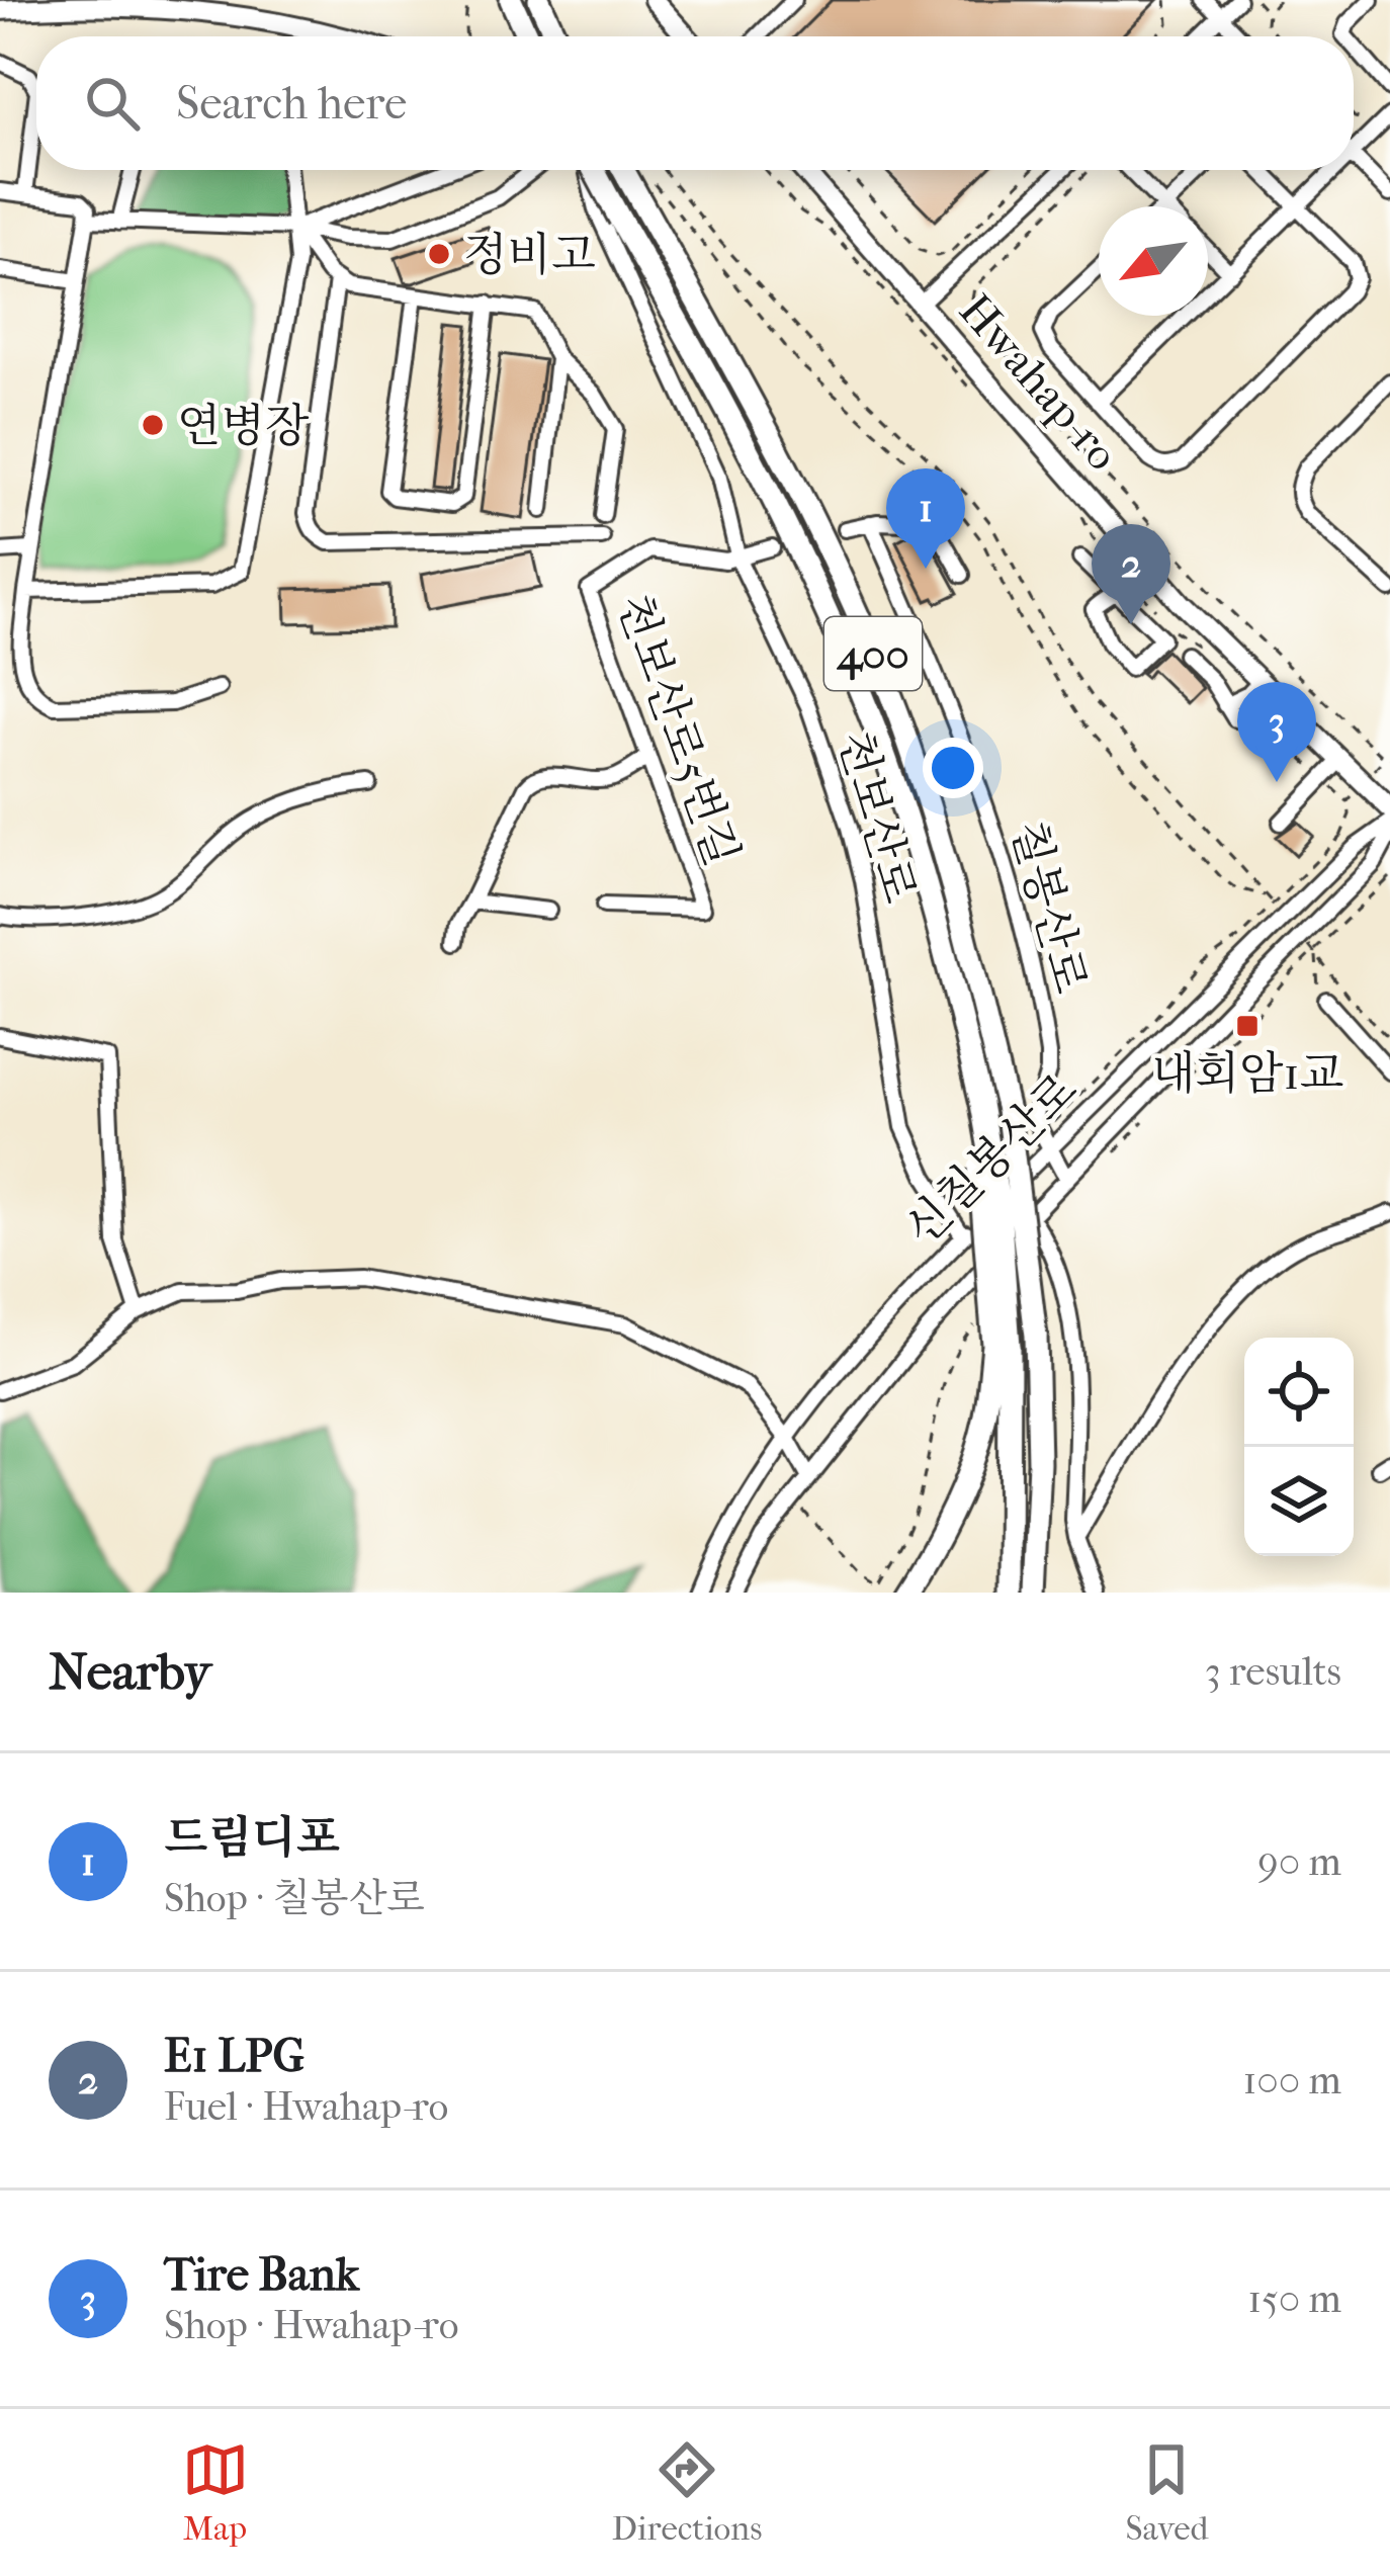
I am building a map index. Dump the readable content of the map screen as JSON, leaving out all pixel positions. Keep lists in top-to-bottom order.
{
  "streets": {
    "highway": ["400"],
    "main road": ["Hwahap-ro"],
    "street": [
      "천보산로5번길",
      "천보산로",
      "칠봉산로",
      "신칠봉산로"
    ]
  },
  "crossings": [
    ["천보산로5번길", "천보산로"],
    ["천보산로", "신칠봉산로"],
    ["칠봉산로", "신칠봉산로"]
  ],
  "places": {
    "other": ["정비고", "연병장"],
    "transit": ["내회암1교"]
  },
  "north": "bottom left",
  "page": {
    "search": "Search here",
    "pins": ["1", "2", "3"],
    "heading": ["Nearby", "3 results"],
    "list": [
      {
        "mark": "1",
        "name": "드림디포",
        "note": "Shop · 칠봉산로",
        "value": "90 m"
      },
      {
        "mark": "2",
        "name": "E1 LPG",
        "note": "Fuel · Hwahap-ro",
        "value": "100 m"
      },
      {
        "mark": "3",
        "name": "Tire Bank",
        "note": "Shop · Hwahap-ro",
        "value": "150 m"
      }
    ],
    "nav": ["Map", "Directions", "Saved"]
  }
}
